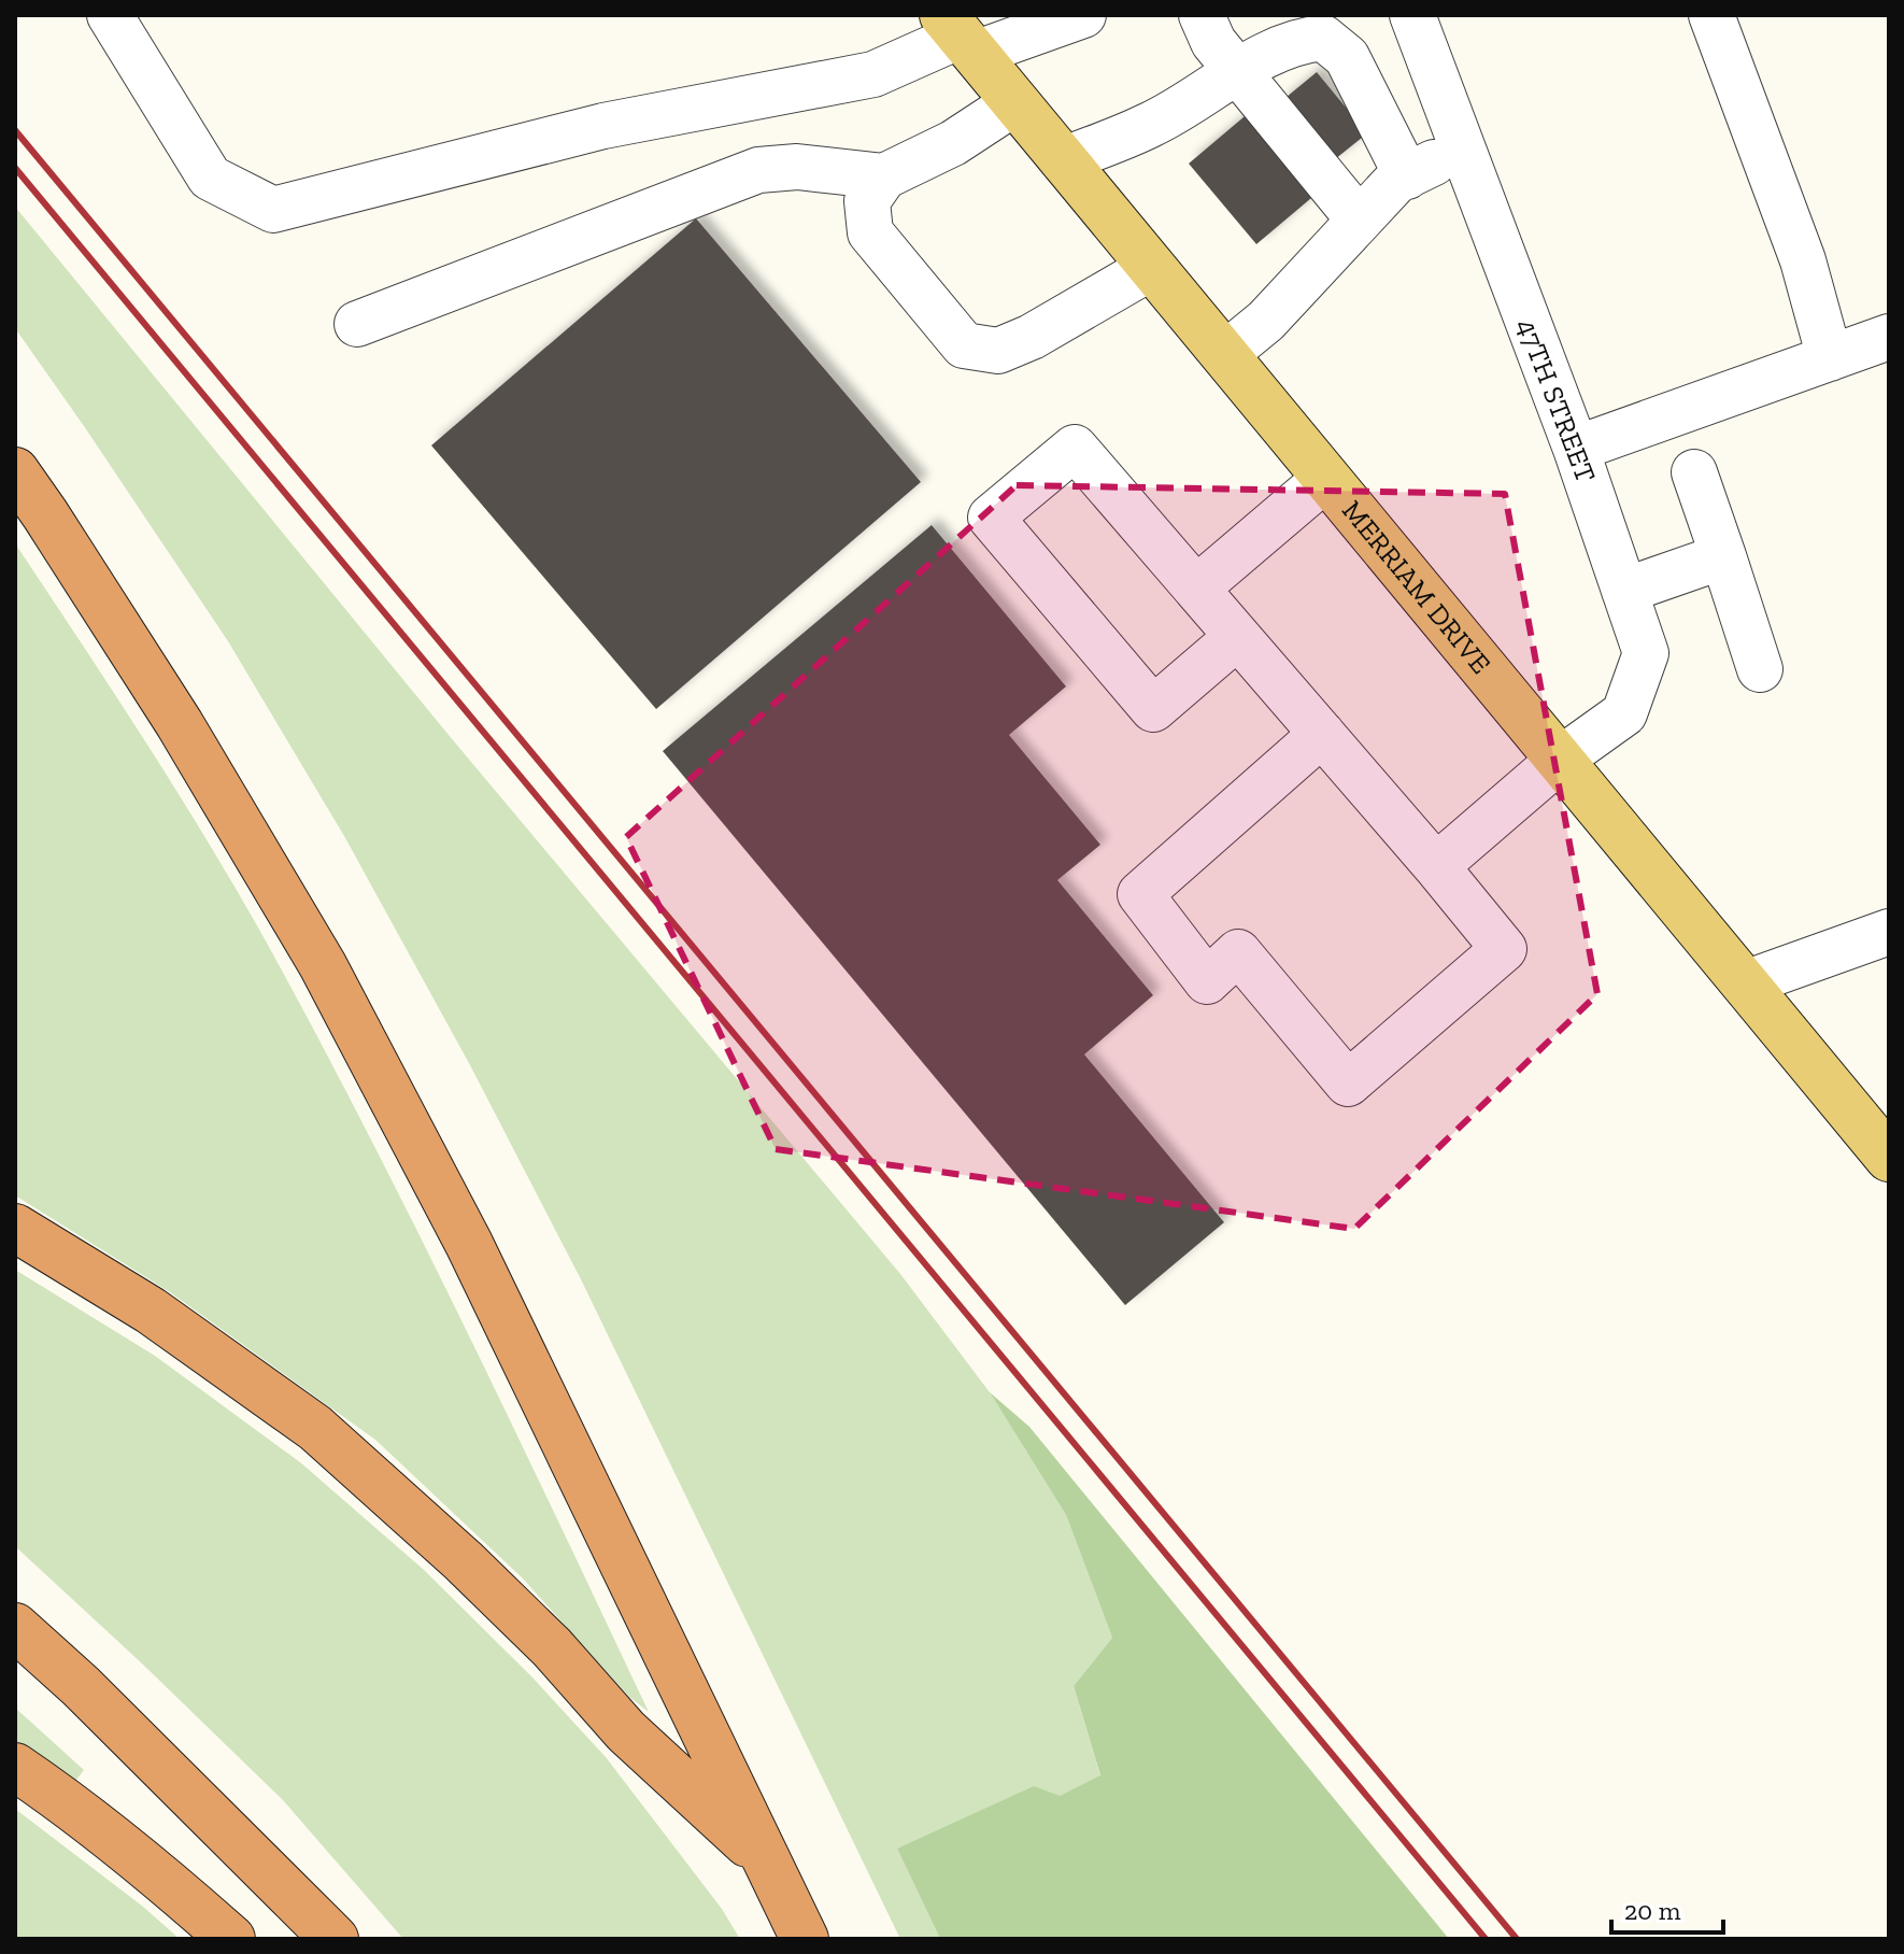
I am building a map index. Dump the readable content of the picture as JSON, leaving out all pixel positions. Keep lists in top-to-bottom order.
{
  "streets": {
    "main road": ["MERRIAM DRIVE"],
    "street": ["47TH STREET"]
  },
  "crossings": [
    ["47TH STREET", "MERRIAM DRIVE"]
  ],
  "scale_bar": "20 m"
}
